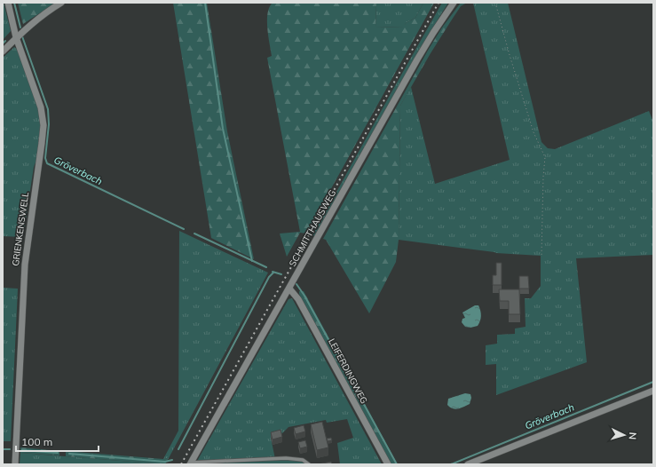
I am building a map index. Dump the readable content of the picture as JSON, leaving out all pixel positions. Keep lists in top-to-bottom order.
{
  "streets": {
    "street": ["SCHMITTHAUSWEG", "GRIENKENSWELL", "LEIFERDINGWEG"]
  },
  "crossings": [
    ["SCHMITTHAUSWEG", "LEIFERDINGWEG"]
  ],
  "water": ["Gröverbach"],
  "scale_bar": "100 m",
  "north": "right"
}
